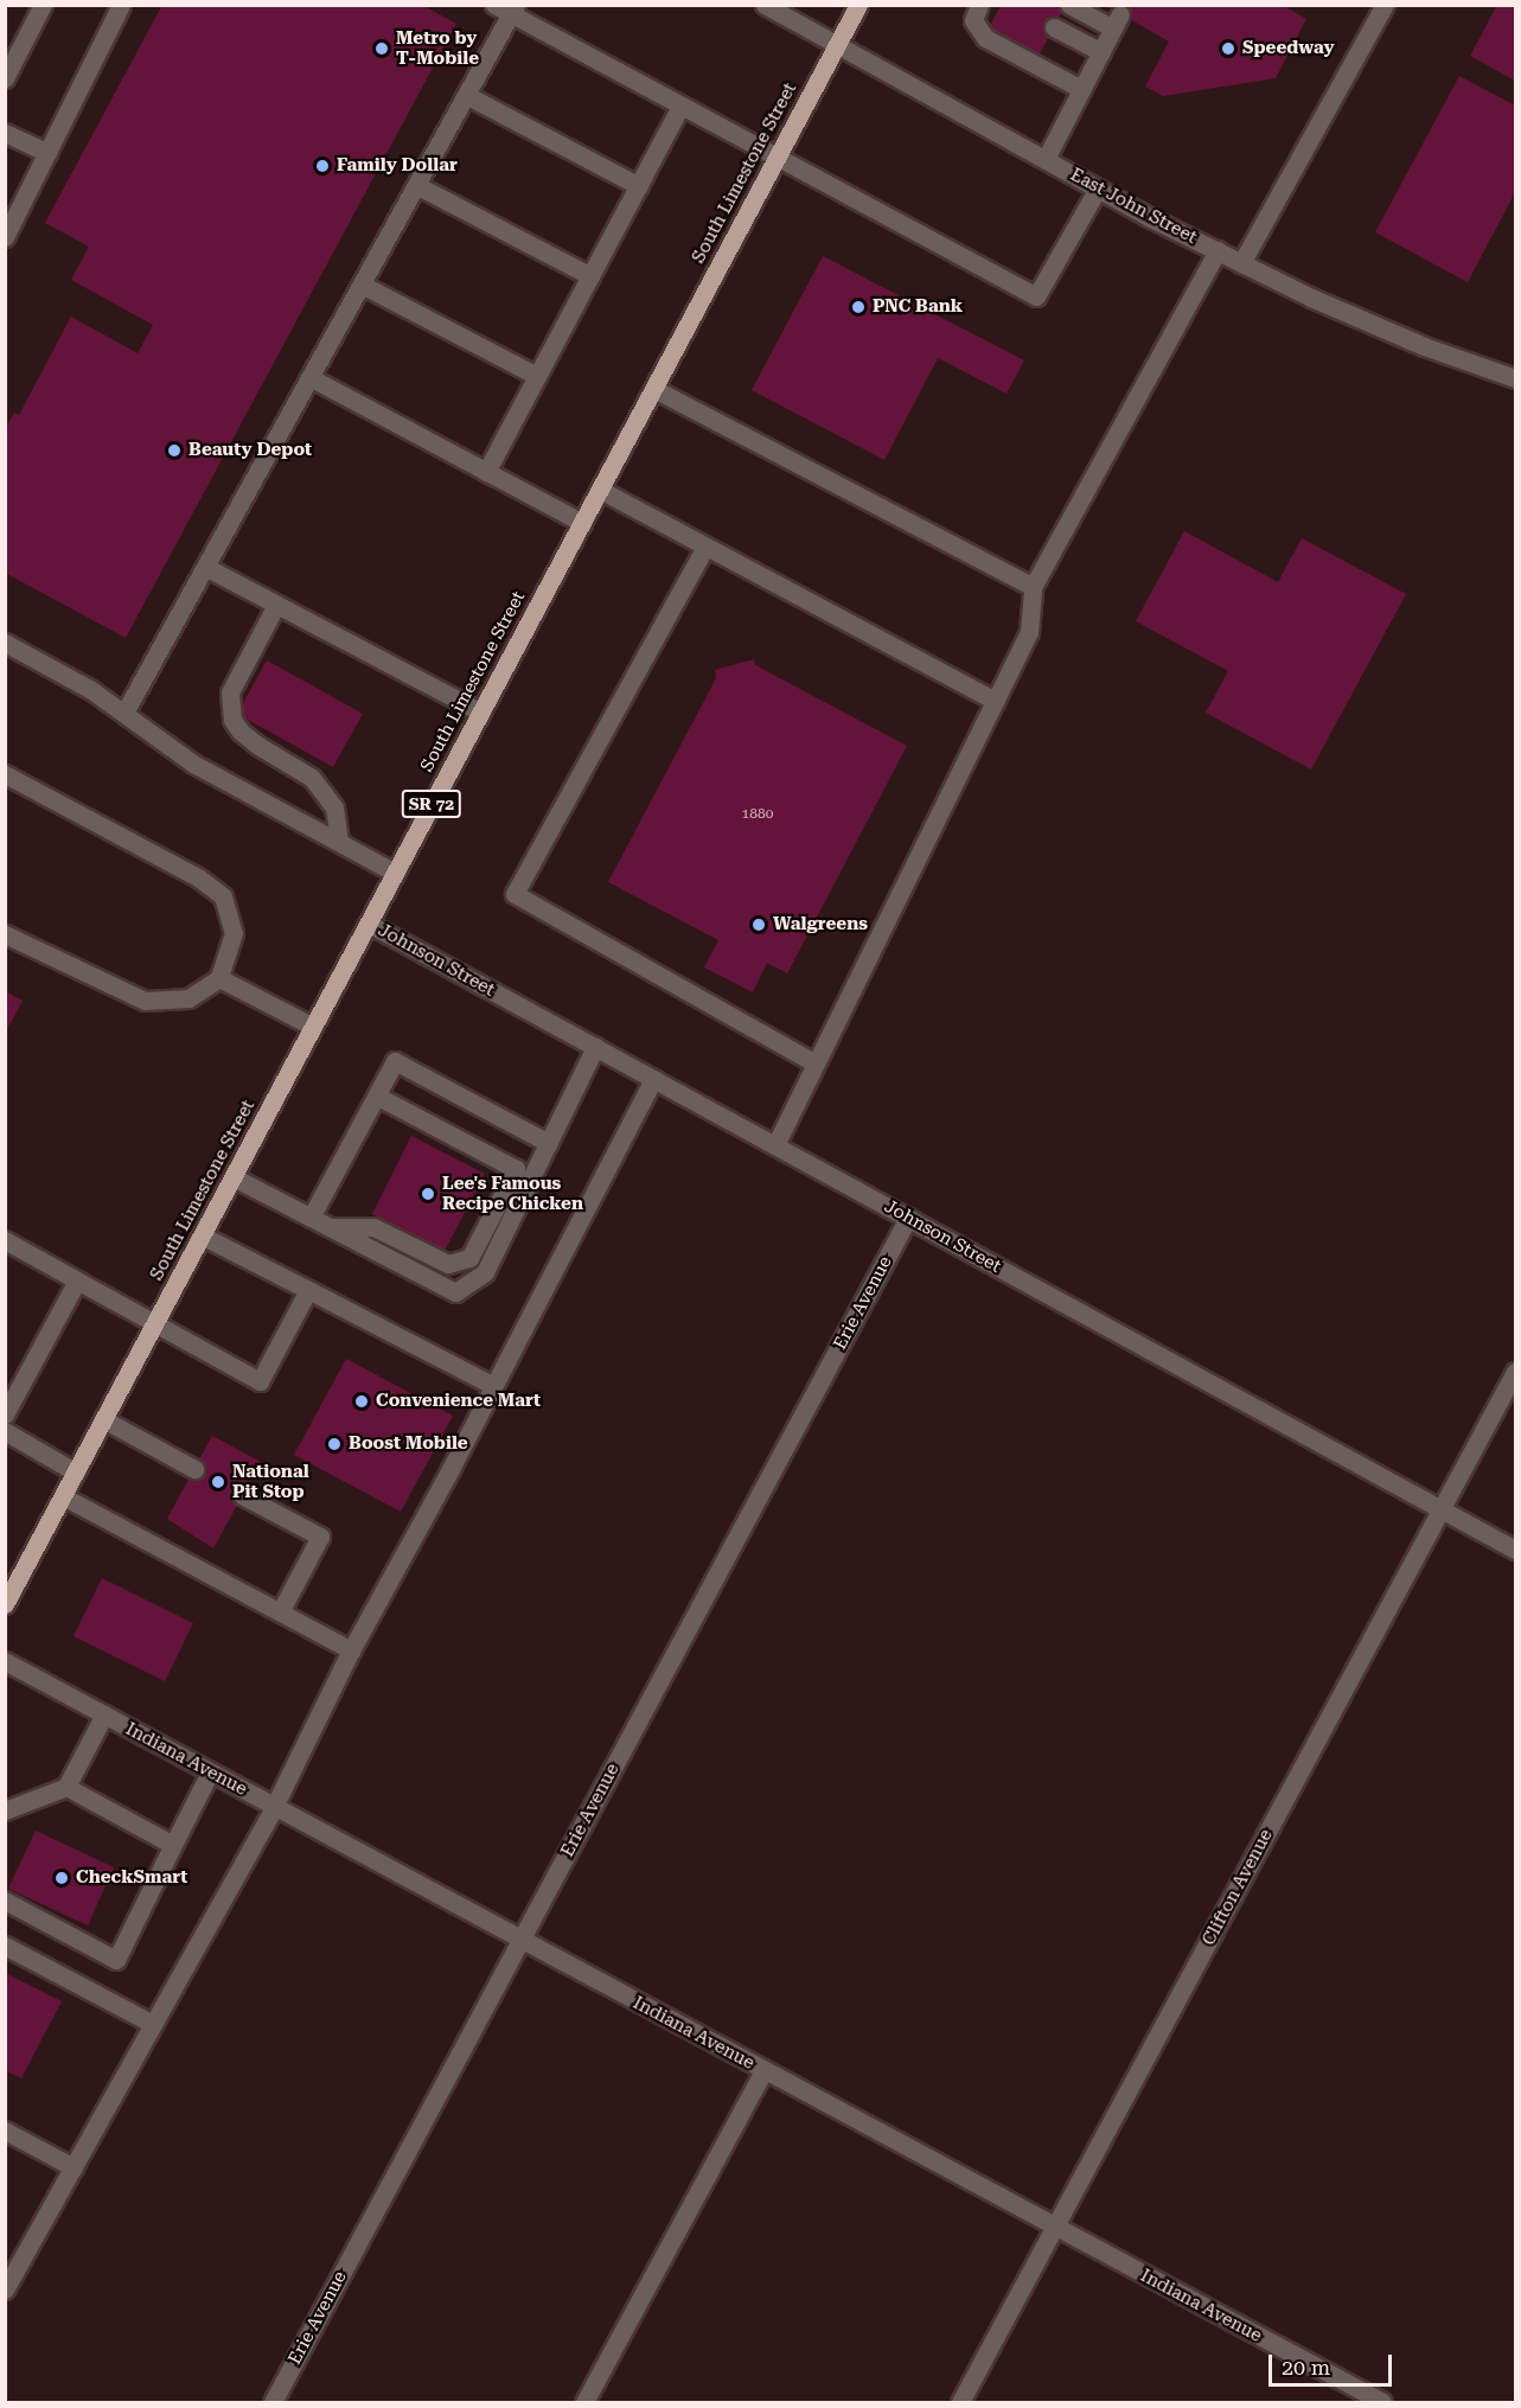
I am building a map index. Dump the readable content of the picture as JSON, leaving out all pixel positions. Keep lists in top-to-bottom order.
{
  "streets": {
    "main road": ["South Limestone Street", "SR 72"],
    "street": [
      "East John Street",
      "Johnson Street",
      "Erie Avenue",
      "Indiana Avenue",
      "Clifton Avenue"
    ]
  },
  "crossings": [
    ["South Limestone Street", "East John Street"],
    ["South Limestone Street", "Johnson Street"],
    ["Johnson Street", "Erie Avenue"],
    ["Johnson Street", "Clifton Avenue"],
    ["Erie Avenue", "Indiana Avenue"],
    ["Indiana Avenue", "Clifton Avenue"]
  ],
  "places": [
    "Metro by T-Mobile",
    "Speedway",
    "Family Dollar",
    "PNC Bank",
    "Beauty Depot",
    "Walgreens",
    "Lee's Famous Recipe Chicken",
    "Convenience Mart",
    "Boost Mobile",
    "National Pit Stop",
    "CheckSmart"
  ],
  "house_numbers": ["1880"],
  "scale_bar": "20 m"
}
